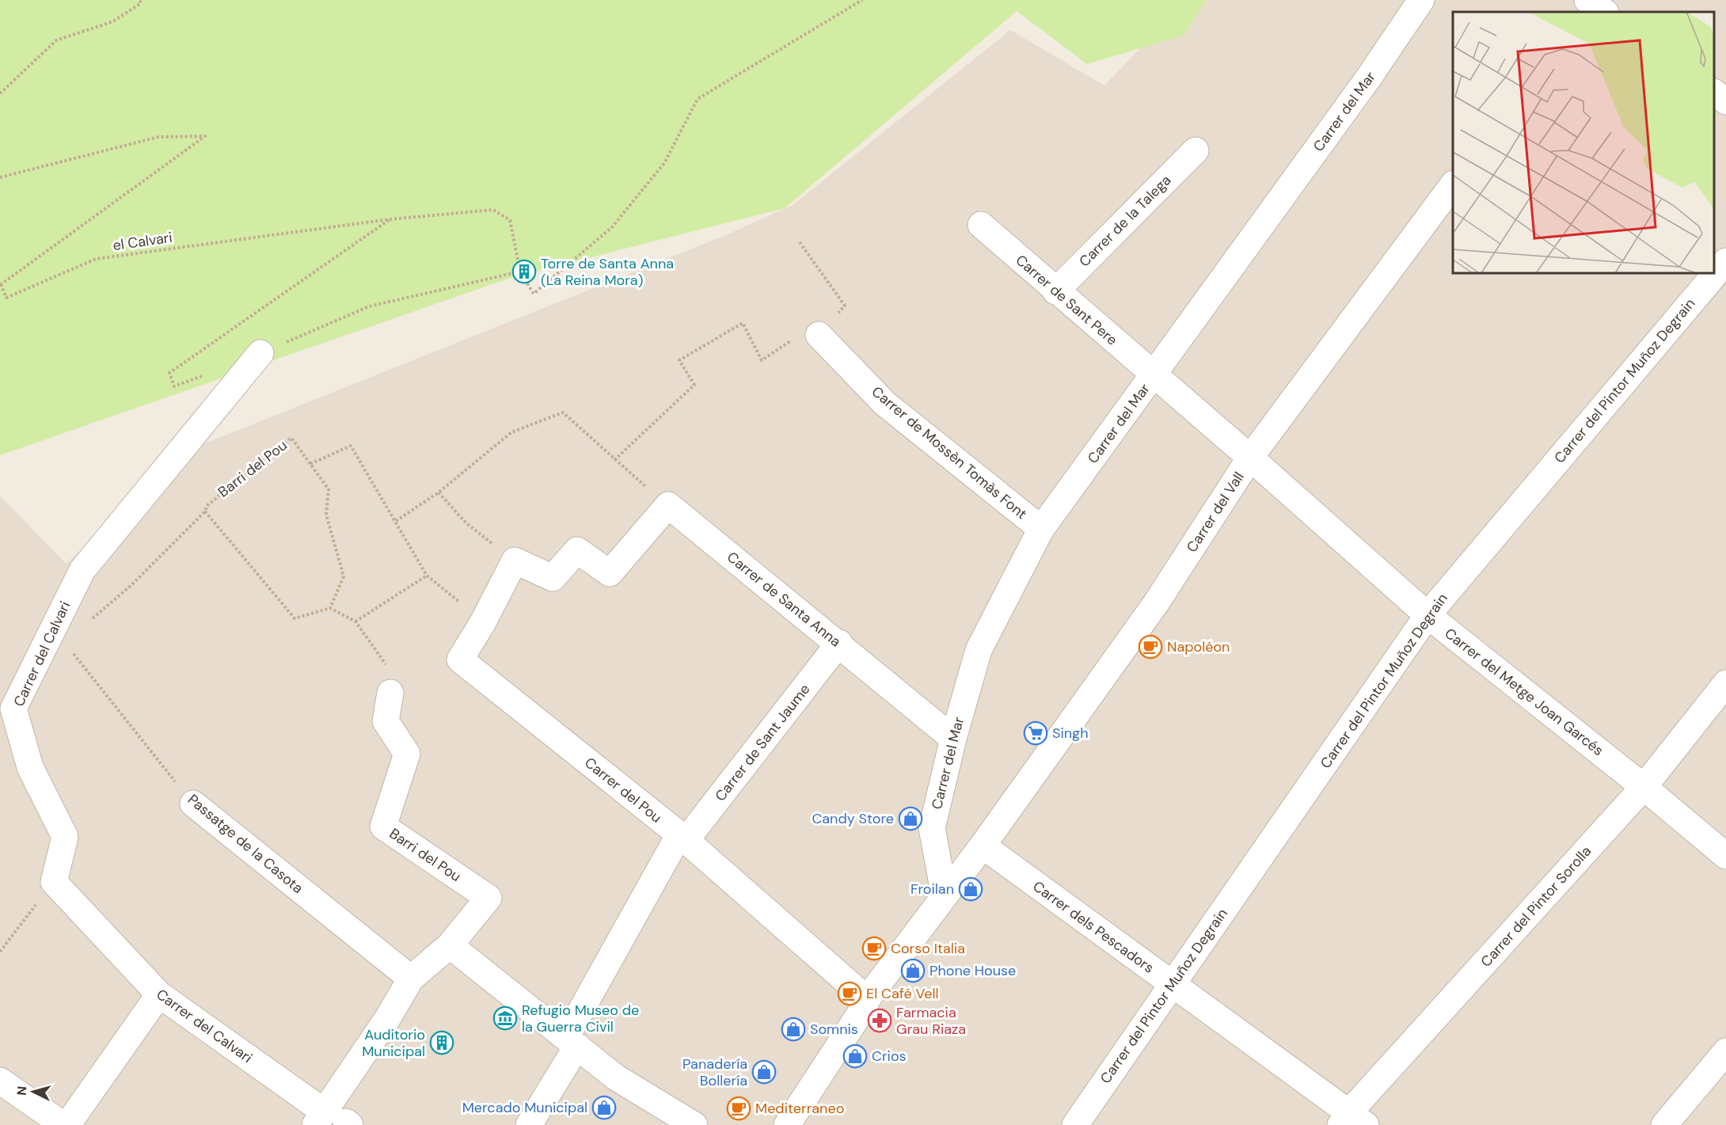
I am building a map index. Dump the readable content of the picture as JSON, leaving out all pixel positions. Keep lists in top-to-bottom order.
{
  "streets": {
    "street": [
      "Carrer del Mar",
      "Carrer de la Talega",
      "Carrer de Sant Pere",
      "Carrer del Pintor Muñoz Degrain",
      "Carrer de Mossèn Tomàs Font",
      "Barri del Pou",
      "Carrer del Vall",
      "Carrer de Santa Anna",
      "Carrer del Calvari",
      "Carrer del Metge Joan Garcés",
      "Carrer de Sant Jaume",
      "Carrer del Pou",
      "Passatge de la Casota",
      "Carrer del Pintor Sorolla",
      "Carrer dels Pescadors"
    ],
    "path": ["el Calvari"]
  },
  "crossings": [
    ["Carrer del Mar", "Carrer de Sant Pere"],
    ["Carrer del Mar", "Carrer de Mossèn Tomàs Font"],
    ["Carrer del Mar", "Carrer del Vall"],
    ["Carrer del Mar", "Carrer de Santa Anna"],
    ["Carrer del Mar", "Carrer del Metge Joan Garcés"],
    ["Carrer de la Talega", "Carrer de Sant Pere"],
    ["Carrer de Sant Pere", "Carrer del Metge Joan Garcés"],
    ["Carrer del Pintor Muñoz Degrain", "Carrer del Metge Joan Garcés"],
    ["Carrer del Pintor Muñoz Degrain", "Carrer dels Pescadors"],
    ["Carrer del Vall", "Carrer del Metge Joan Garcés"],
    ["Carrer del Vall", "Carrer del Pou"],
    ["Carrer del Vall", "Carrer dels Pescadors"],
    ["Carrer de Santa Anna", "Carrer de Sant Jaume"],
    ["Carrer del Metge Joan Garcés", "Carrer del Pintor Sorolla"],
    ["Carrer de Sant Jaume", "Carrer del Pou"],
    ["Carrer del Pintor Sorolla", "Carrer dels Pescadors"]
  ],
  "places": {
    "building": ["Torre de Santa Anna (La Reina Mora)", "Auditorio Municipal"],
    "cafe": [
      "Napoléon",
      "Corso Italia",
      "El Café Vell",
      "Mediterraneo"
    ],
    "supermarket": ["Singh"],
    "shop": [
      "Candy Store",
      "Froilan",
      "Phone House",
      "Somnis",
      "Crios",
      "Panadería Bollería",
      "Mercado Municipal"
    ],
    "museum": ["Refugio Museo de la Guerra Civil"],
    "pharmacy": ["Farmacia Grau Riaza"]
  },
  "north": "left"
}
